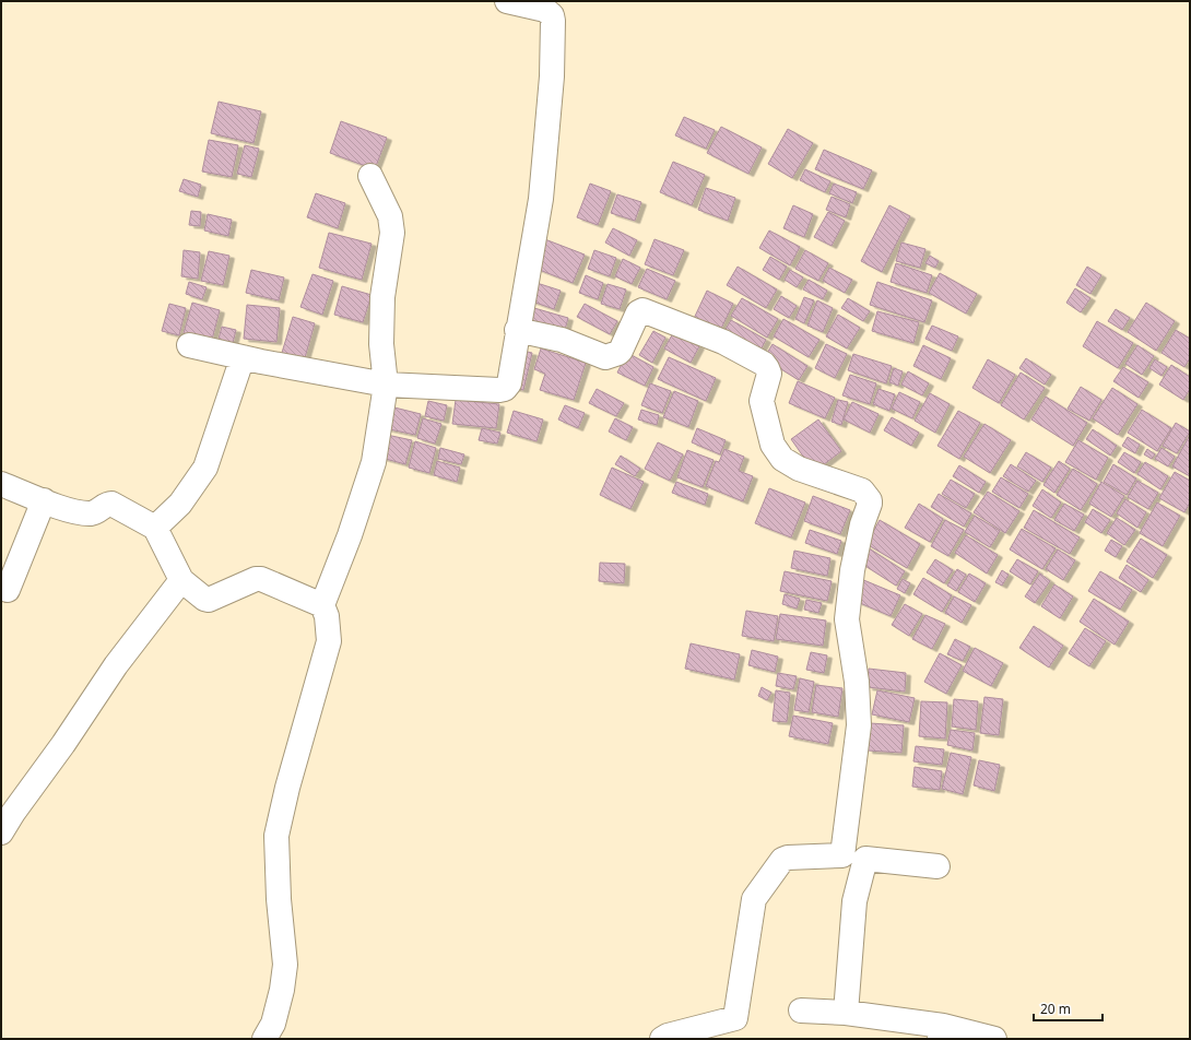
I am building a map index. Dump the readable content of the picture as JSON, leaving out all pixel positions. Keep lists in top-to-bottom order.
{
  "scale_bar": "20 m"
}
